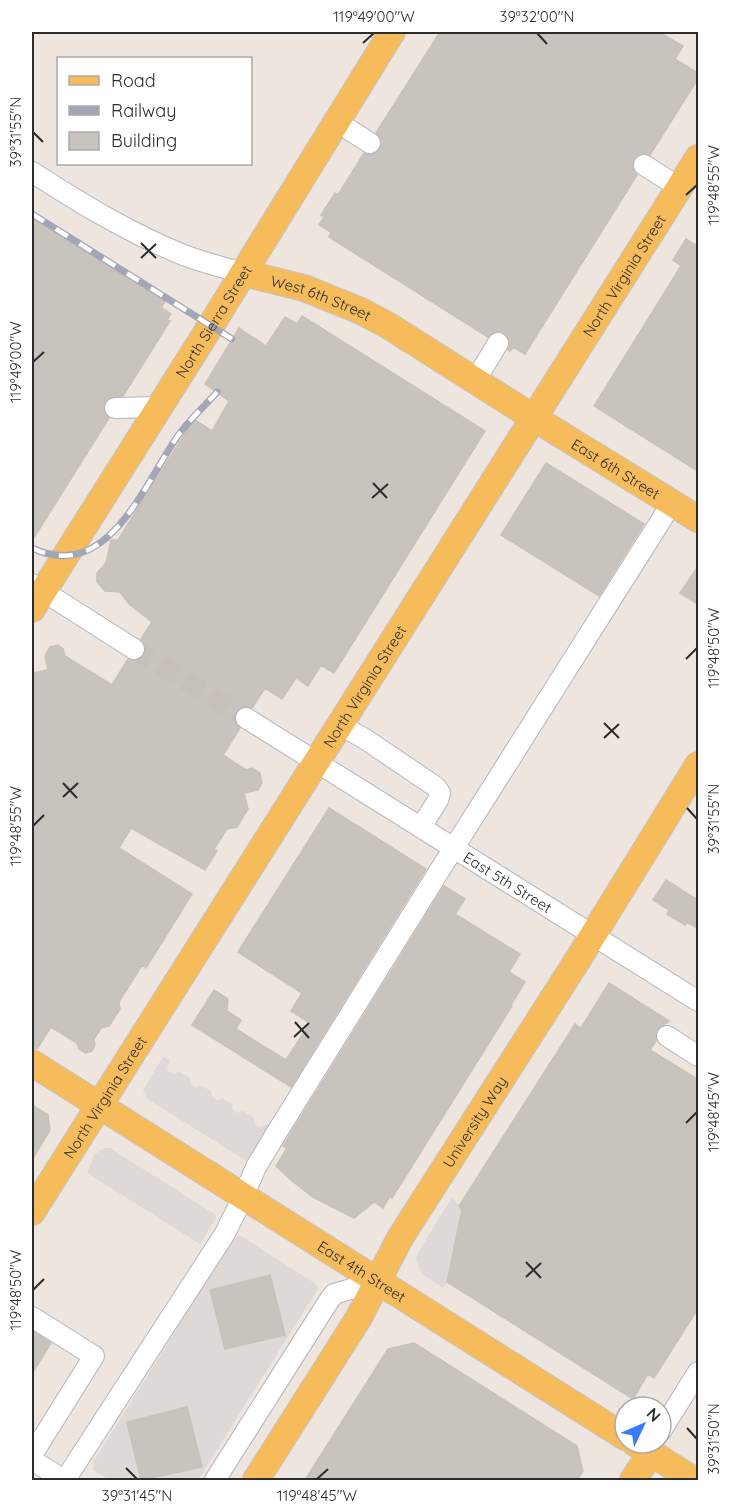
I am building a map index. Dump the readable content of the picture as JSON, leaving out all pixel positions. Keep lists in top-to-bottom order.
{
  "streets": {
    "main road": [
      "North Virginia Street",
      "West 6th Street",
      "North Sierra Street",
      "East 6th Street",
      "University Way",
      "East 4th Street"
    ],
    "street": ["East 5th Street"]
  },
  "crossings": [
    ["North Virginia Street", "West 6th Street"],
    ["North Virginia Street", "East 6th Street"],
    ["North Virginia Street", "East 5th Street"],
    ["North Virginia Street", "East 4th Street"],
    ["West 6th Street", "North Sierra Street"],
    ["West 6th Street", "East 6th Street"],
    ["East 5th Street", "University Way"],
    ["University Way", "East 4th Street"]
  ],
  "legend": ["Road", "Railway", "Building"],
  "north": "top right",
  "coordinates": [
    "119°49'00\"W",
    "39°32'00\"N",
    "39°31'55\"N",
    "119°48'55\"W",
    "119°48'50\"W",
    "119°48'45\"W",
    "39°31'50\"N",
    "39°31'45\"N"
  ]
}
